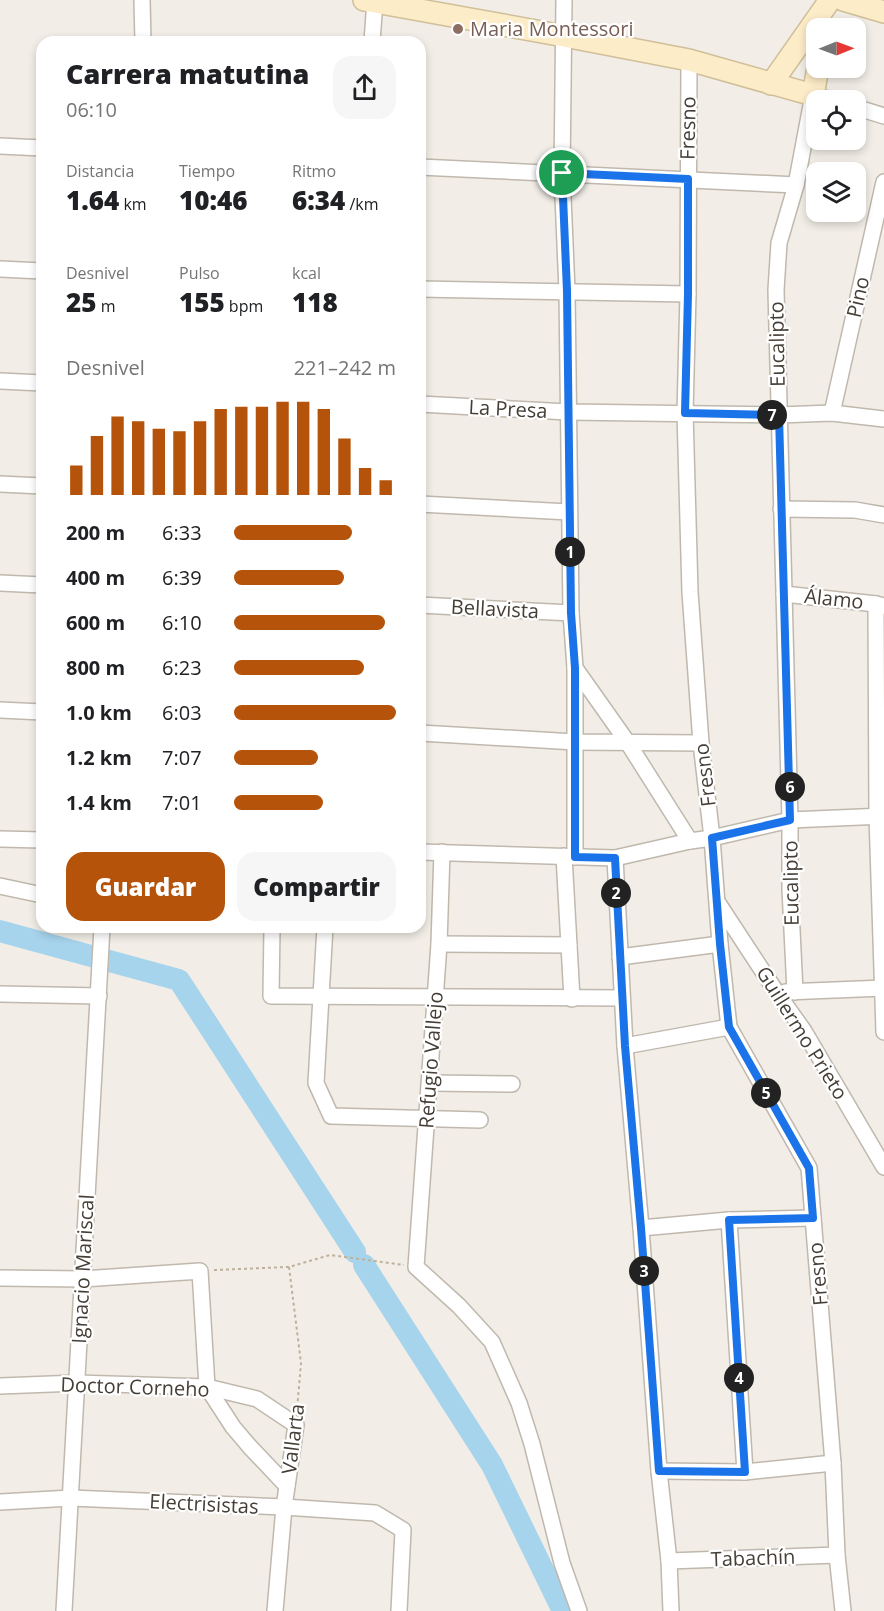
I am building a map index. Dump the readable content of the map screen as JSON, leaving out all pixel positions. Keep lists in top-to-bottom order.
{
  "streets": {
    "street": [
      "Fresno",
      "Pino",
      "Eucalipto",
      "La Presa",
      "Álamo",
      "Bellavista",
      "Guillermo Prieto",
      "Refugio Vallejo",
      "Ignacio Mariscal",
      "Doctor Corneho",
      "Vallarta",
      "Electrisistas",
      "Tabachín"
    ]
  },
  "crossings": [
    ["Fresno", "La Presa"],
    ["Fresno", "Guillermo Prieto"],
    ["Fresno", "Tabachín"],
    ["Pino", "La Presa"],
    ["Eucalipto", "La Presa"],
    ["Eucalipto", "Álamo"],
    ["Ignacio Mariscal", "Doctor Corneho"],
    ["Ignacio Mariscal", "Electrisistas"],
    ["Doctor Corneho", "Vallarta"],
    ["Vallarta", "Electrisistas"]
  ],
  "places": ["Maria Montessori"],
  "north": "right",
  "page": {
    "heading": ["Carrera matutina", "06:10"],
    "stats": [
      ["Distancia", "1.64 km"],
      ["Tiempo", "10:46"],
      ["Ritmo", "6:34 /km"],
      ["Desnivel", "25 m"],
      ["Pulso", "155 bpm"],
      ["kcal", "118"]
    ],
    "chart": ["Desnivel", "221–242 m"],
    "pins": [
      "7",
      "1",
      "6",
      "2",
      "5",
      "3",
      "4"
    ],
    "list": [
      {
        "name": "200 m",
        "note": "6:33"
      },
      {
        "name": "400 m",
        "note": "6:39"
      },
      {
        "name": "600 m",
        "note": "6:10"
      },
      {
        "name": "800 m",
        "note": "6:23"
      },
      {
        "name": "1.0 km",
        "note": "6:03"
      },
      {
        "name": "1.2 km",
        "note": "7:07"
      },
      {
        "name": "1.4 km",
        "note": "7:01"
      }
    ],
    "buttons": ["Guardar", "Compartir"]
  }
}
